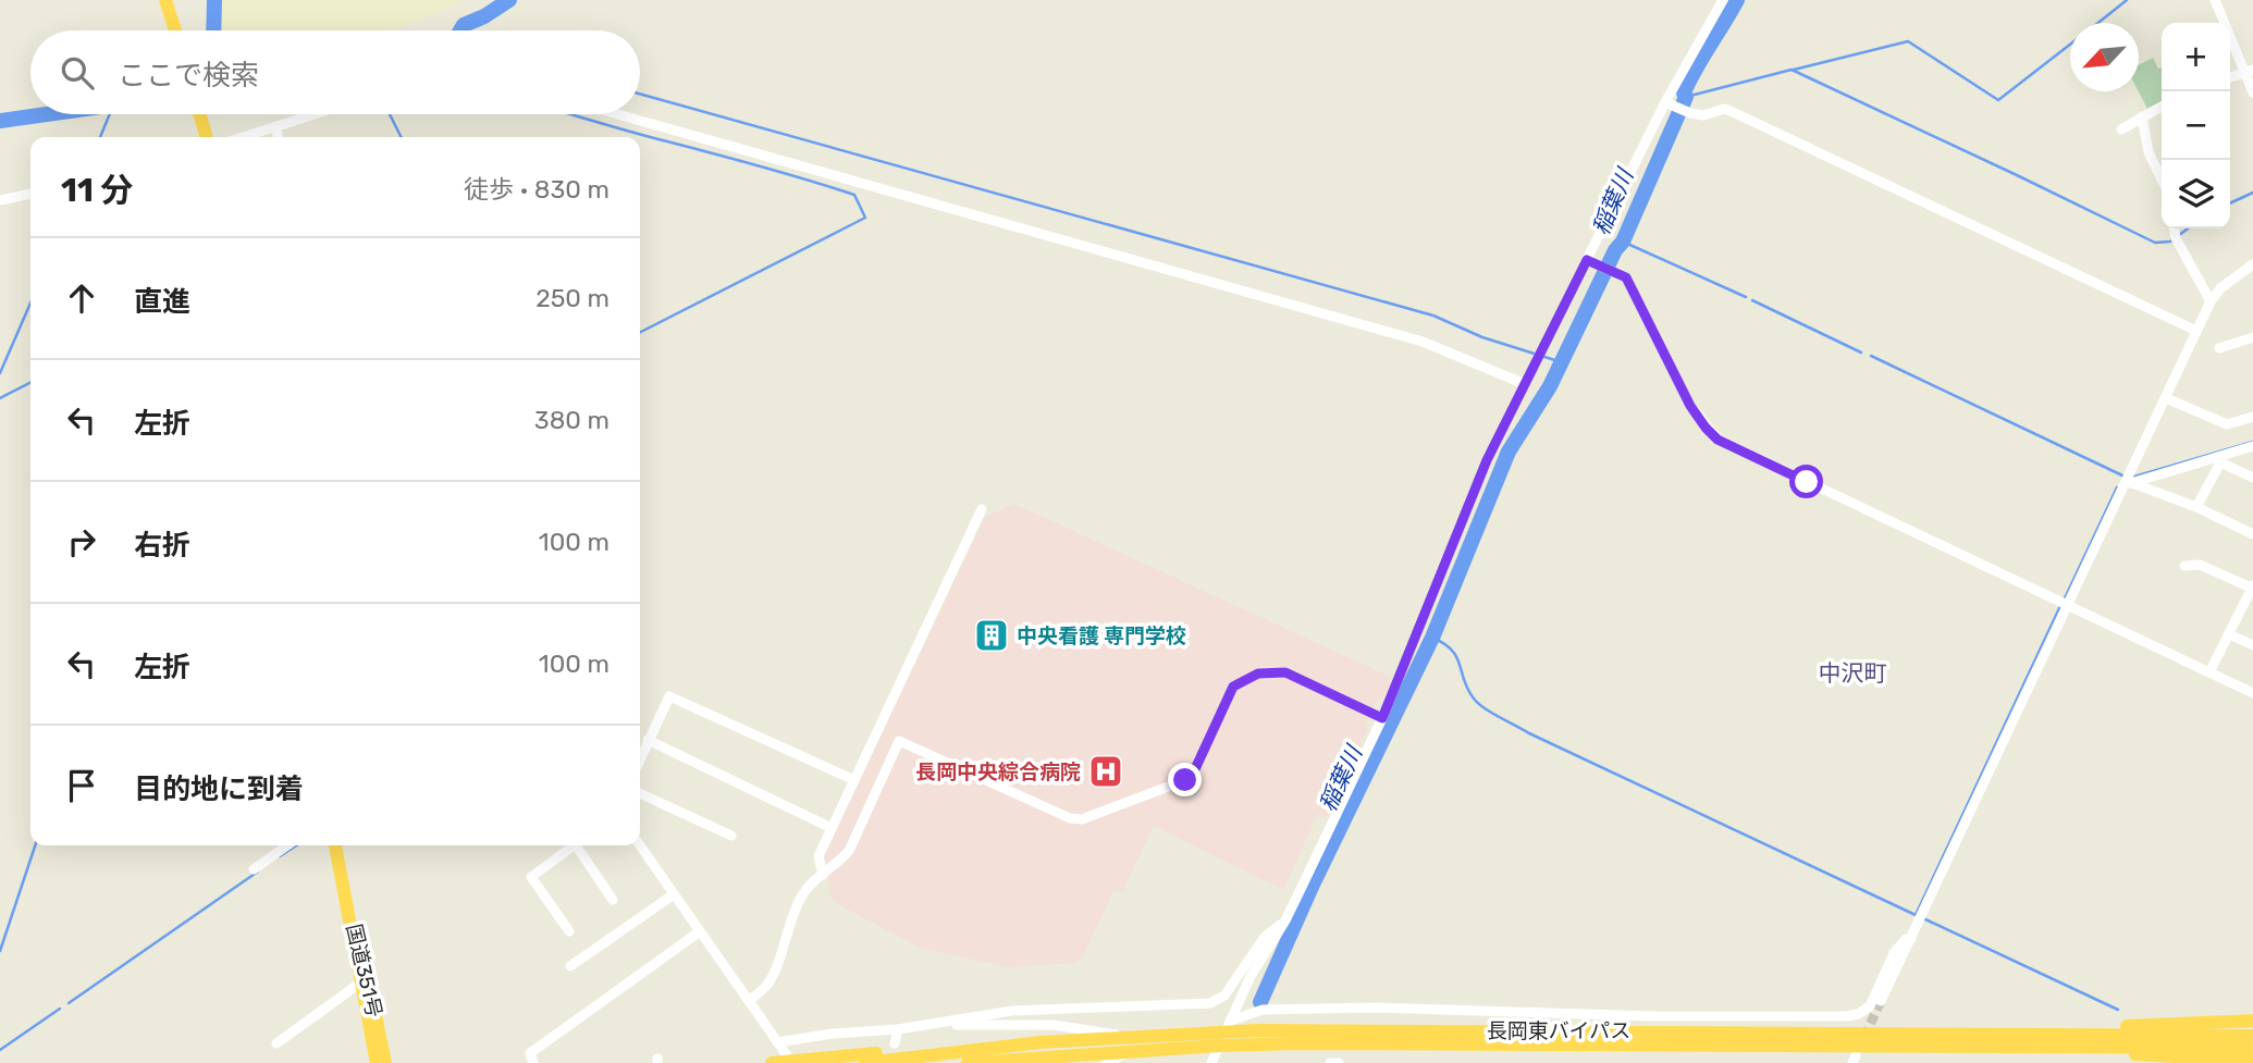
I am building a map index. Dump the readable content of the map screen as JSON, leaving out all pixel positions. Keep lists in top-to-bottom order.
{
  "streets": {
    "highway": ["国道351号", "長岡東バイパス"]
  },
  "districts": ["中沢町"],
  "water": ["稲葉川"],
  "places": {
    "building": ["中央看護 専門学校"],
    "hospital": ["長岡中央綜合病院"]
  },
  "north": "bottom left",
  "page": {
    "map_buttons": ["+", "−"],
    "search": "ここで検索",
    "heading": ["11 分", "徒歩 · 830 m"],
    "list": [
      ["直進", "250 m"],
      ["左折", "380 m"],
      ["右折", "100 m"],
      ["左折", "100 m"],
      "目的地に到着"
    ]
  }
}
